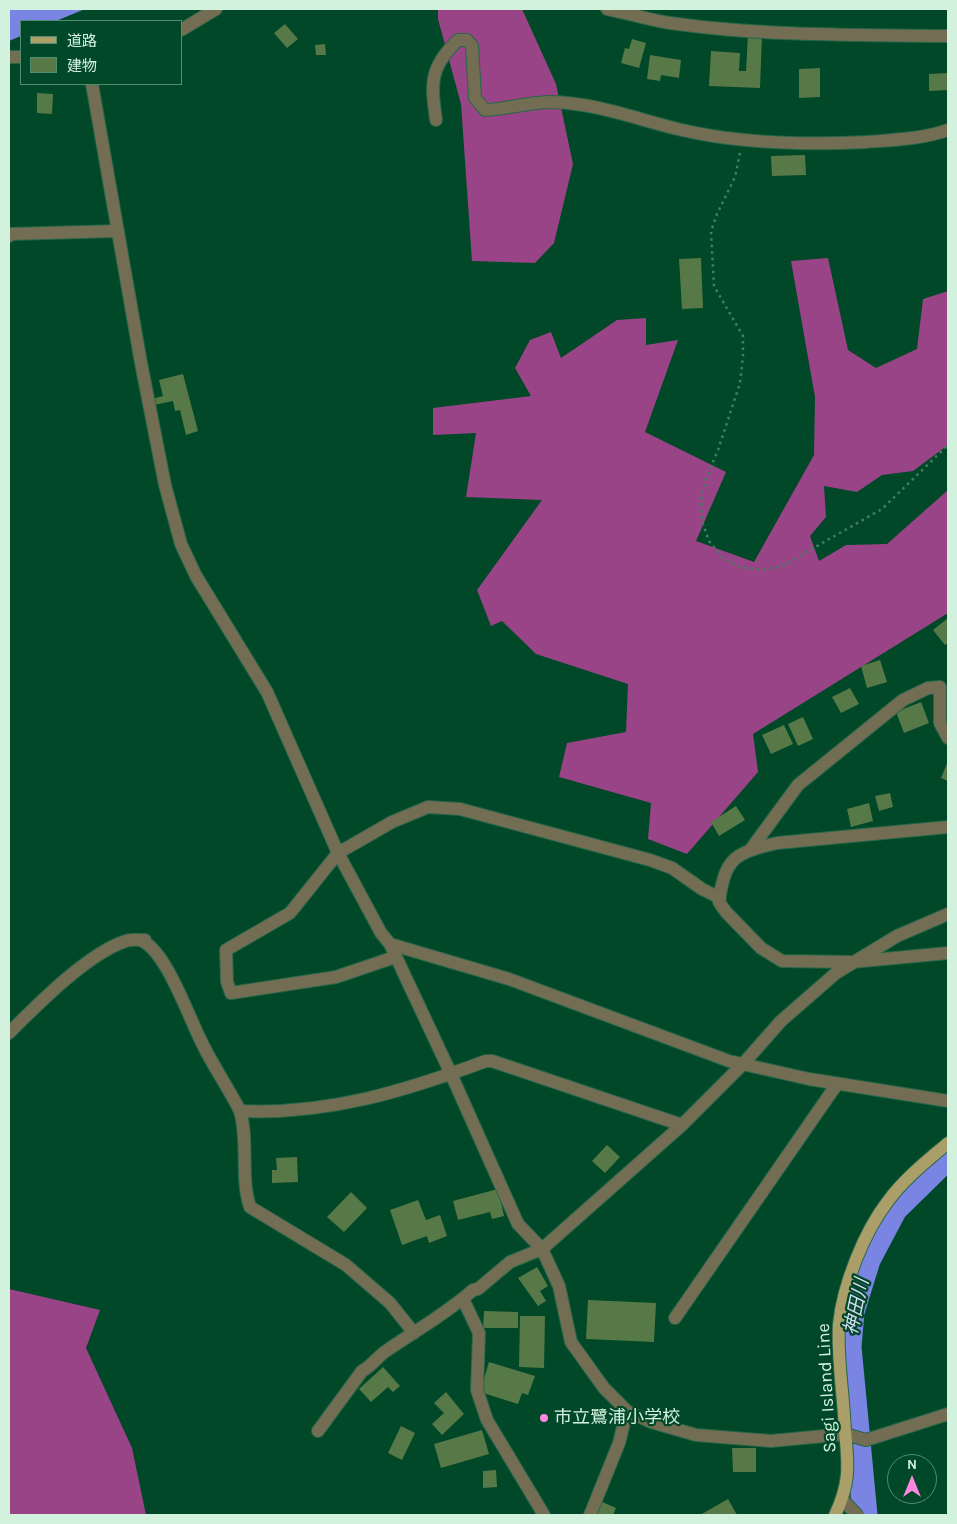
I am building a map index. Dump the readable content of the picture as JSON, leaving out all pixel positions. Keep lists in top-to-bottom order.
{
  "streets": {
    "main road": ["Sagi Island Line"]
  },
  "water": ["神田川"],
  "places": ["市立鷺浦小学校"],
  "legend": ["道路", "建物"],
  "north": "top"
}
